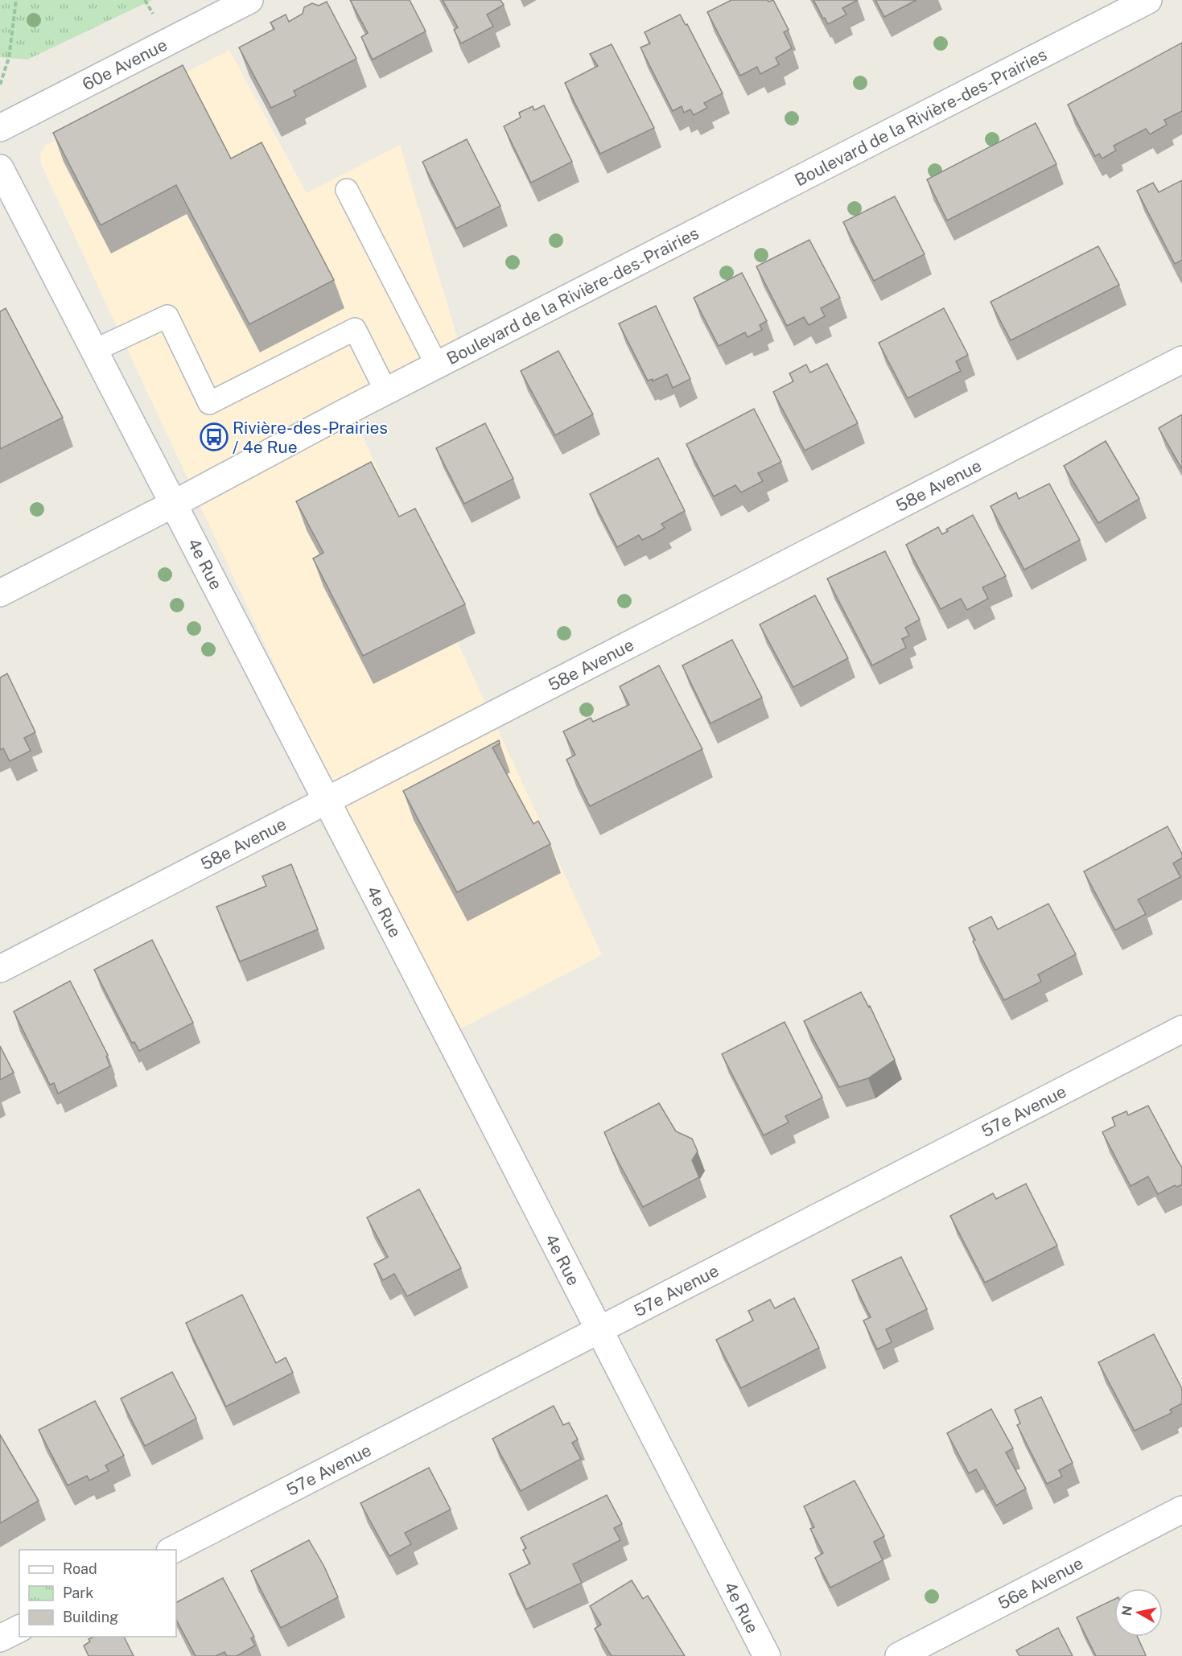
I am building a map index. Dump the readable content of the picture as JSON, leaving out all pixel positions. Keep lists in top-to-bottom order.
{
  "streets": {
    "street": [
      "60e Avenue",
      "Boulevard de la Rivière-des-Prairies",
      "58e Avenue",
      "4e Rue",
      "57e Avenue",
      "56e Avenue"
    ]
  },
  "crossings": [
    ["Boulevard de la Rivière-des-Prairies", "4e Rue"],
    ["58e Avenue", "4e Rue"],
    ["4e Rue", "57e Avenue"]
  ],
  "places": {
    "bus stop": ["Rivière-des-Prairies / 4e Rue"]
  },
  "legend": ["Road", "Park", "Building"],
  "north": "left"
}
